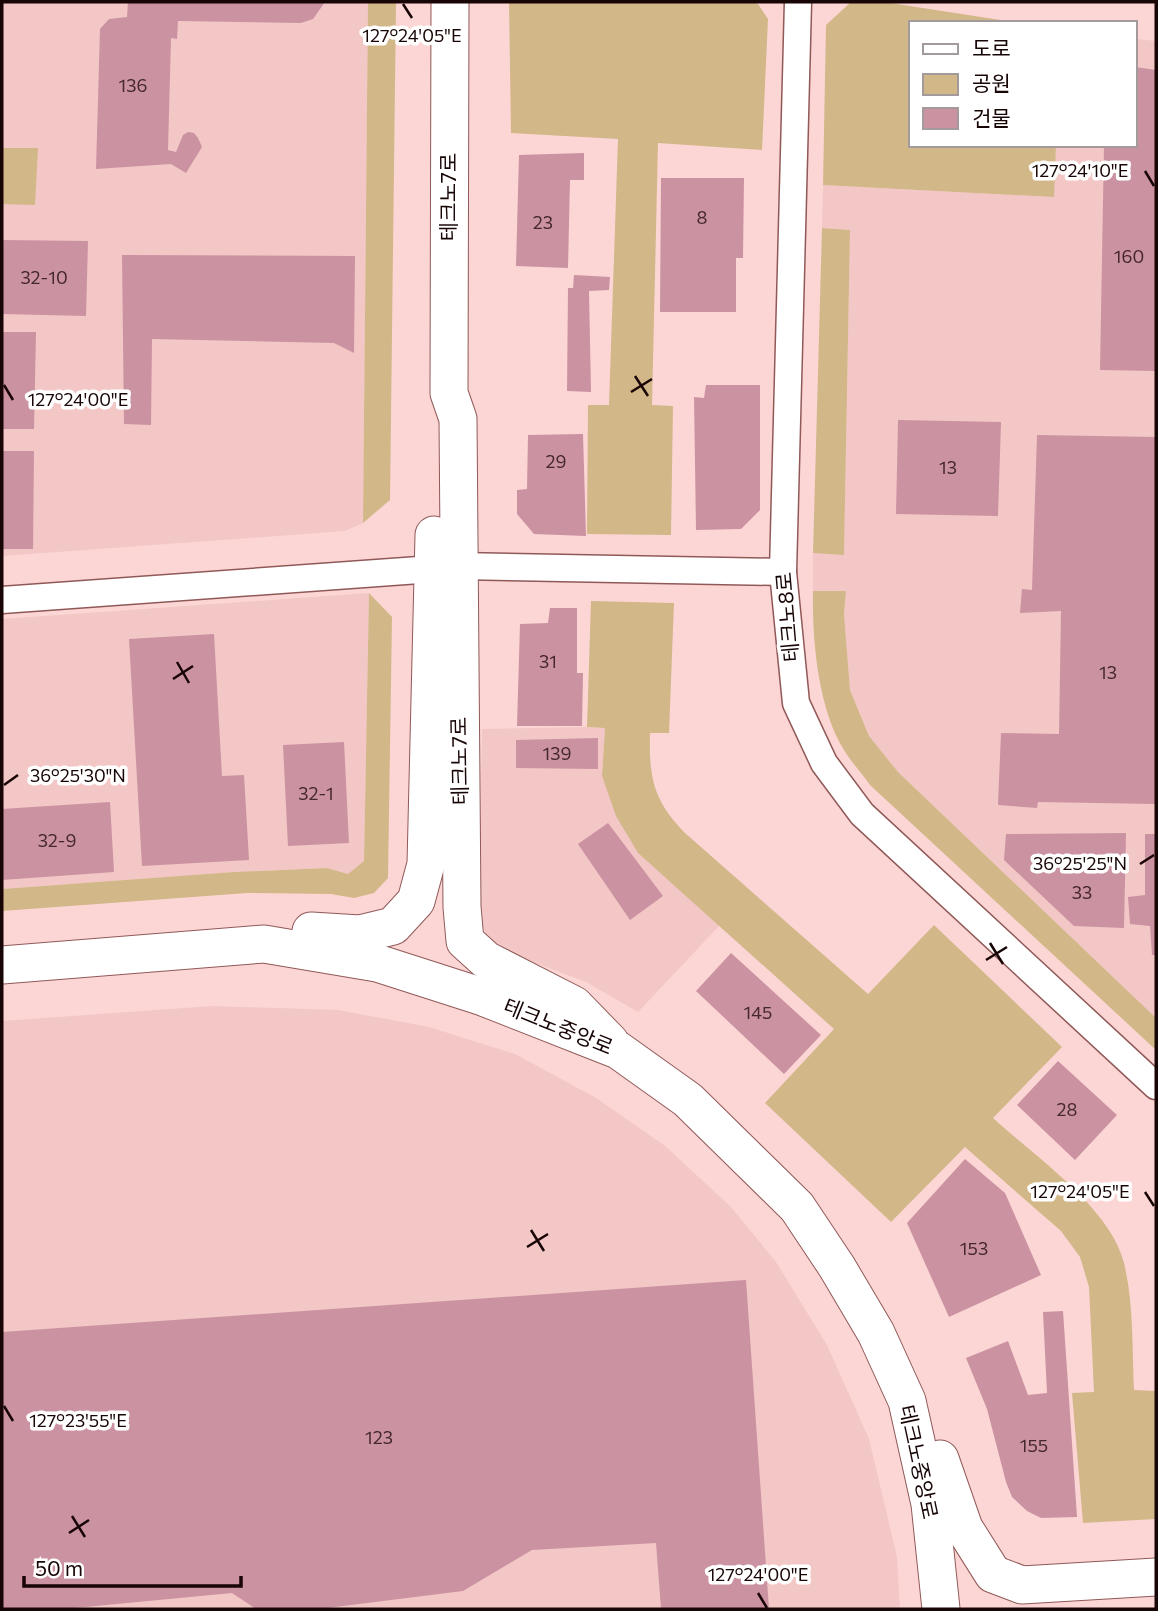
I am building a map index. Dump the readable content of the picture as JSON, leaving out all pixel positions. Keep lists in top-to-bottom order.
{
  "streets": {
    "main road": ["테크노7로", "테크노중앙로"],
    "street": ["테크노8로"]
  },
  "crossings": [
    ["테크노7로", "테크노중앙로"]
  ],
  "house_numbers": [
    "136",
    "8",
    "23",
    "160",
    "32-10",
    "29",
    "13",
    "31",
    "13",
    "139",
    "32-1",
    "32-9",
    "33",
    "145",
    "28",
    "153",
    "123",
    "155"
  ],
  "legend": ["도로", "공원", "건물"],
  "scale_bar": "50 m",
  "coordinates": [
    "127°24'05\"E",
    "127°24'10\"E",
    "127°24'00\"E",
    "36°25'30\"N",
    "36°25'25\"N",
    "127°23'55\"E"
  ]
}
